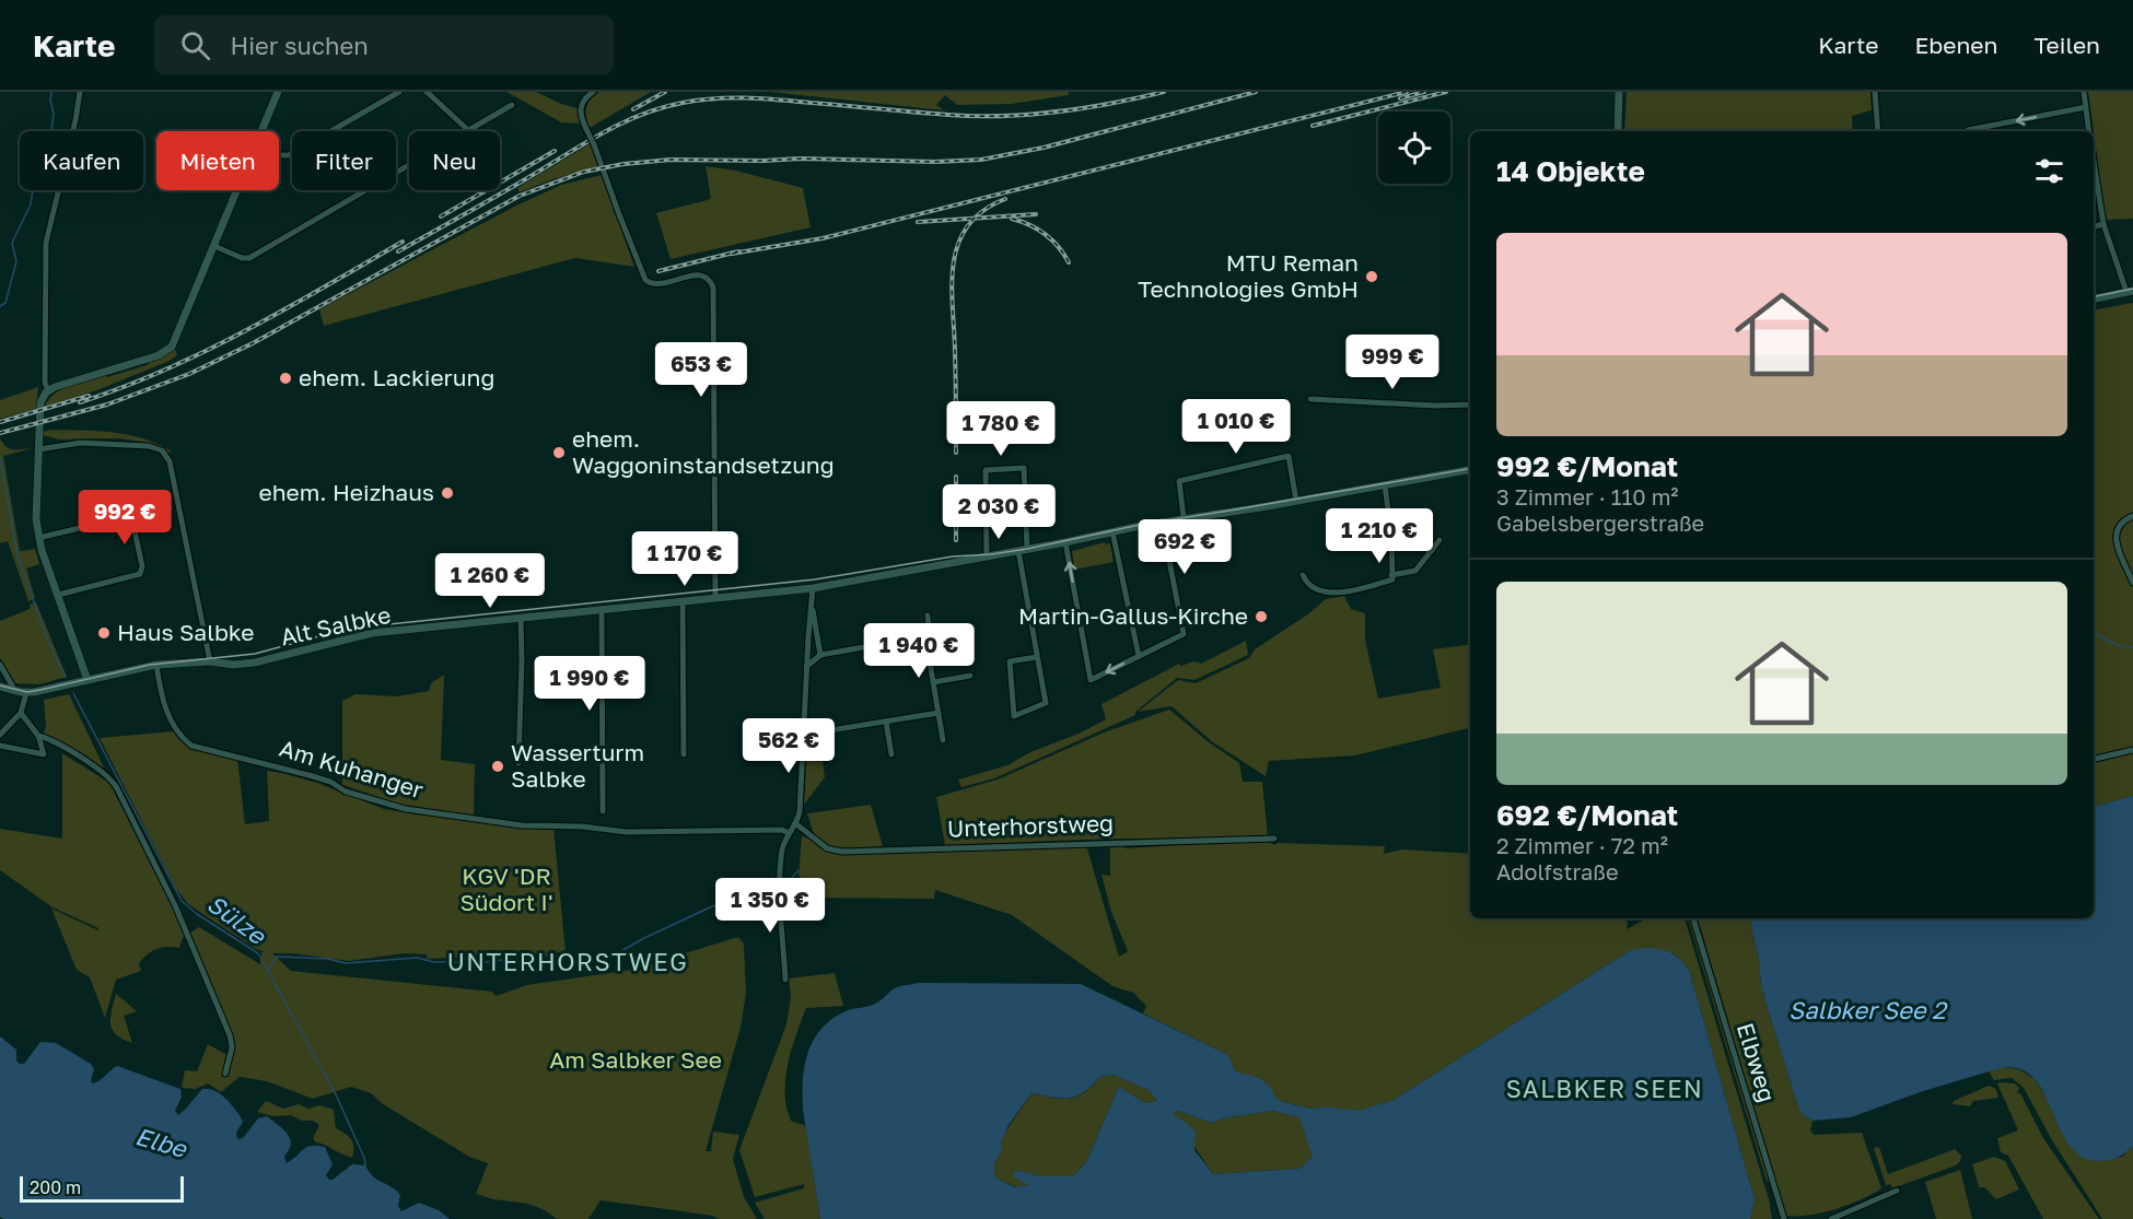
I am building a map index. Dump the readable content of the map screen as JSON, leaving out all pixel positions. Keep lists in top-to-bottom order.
{
  "streets": {
    "main road": ["Alt Salbke"],
    "street": ["Am Kuhanger", "Unterhorstweg", "Elbweg"]
  },
  "crossings": [
    ["Alt Salbke", "Am Kuhanger"]
  ],
  "districts": ["UNTERHORSTWEG", "SALBKER SEEN"],
  "water": ["Sülze", "Salbker See 2", "Elbe"],
  "parks": ["KGV 'DR Südort I'", "Am Salbker See"],
  "places": [
    "MTU Reman Technologies GmbH",
    "ehem. Lackierung",
    "ehem. Waggoninstandsetzung",
    "ehem. Heizhaus",
    "Martin-Gallus-Kirche",
    "Haus Salbke",
    "Wasserturm Salbke"
  ],
  "scale_bar": "200 m",
  "page": {
    "header": "Karte",
    "search": "Hier suchen",
    "nav": ["Karte", "Ebenen", "Teilen"],
    "chip": [
      "Kaufen",
      "Mieten",
      "Filter",
      "Neu"
    ],
    "heading": "14 Objekte",
    "list": [
      {
        "name": "992 €/Monat",
        "note": "3 Zimmer · 110 m² · Gabelsbergerstraße"
      },
      {
        "name": "692 €/Monat",
        "note": "2 Zimmer · 72 m² · Adolfstraße"
      }
    ],
    "price": [
      "999 €",
      "653 €",
      "1 010 €",
      "1 780 €",
      "2 030 €",
      "992 €",
      "1 210 €",
      "692 €",
      "1 170 €",
      "1 260 €",
      "1 940 €",
      "1 990 €",
      "562 €",
      "1 350 €"
    ],
    "scale": "200 m"
  }
}
